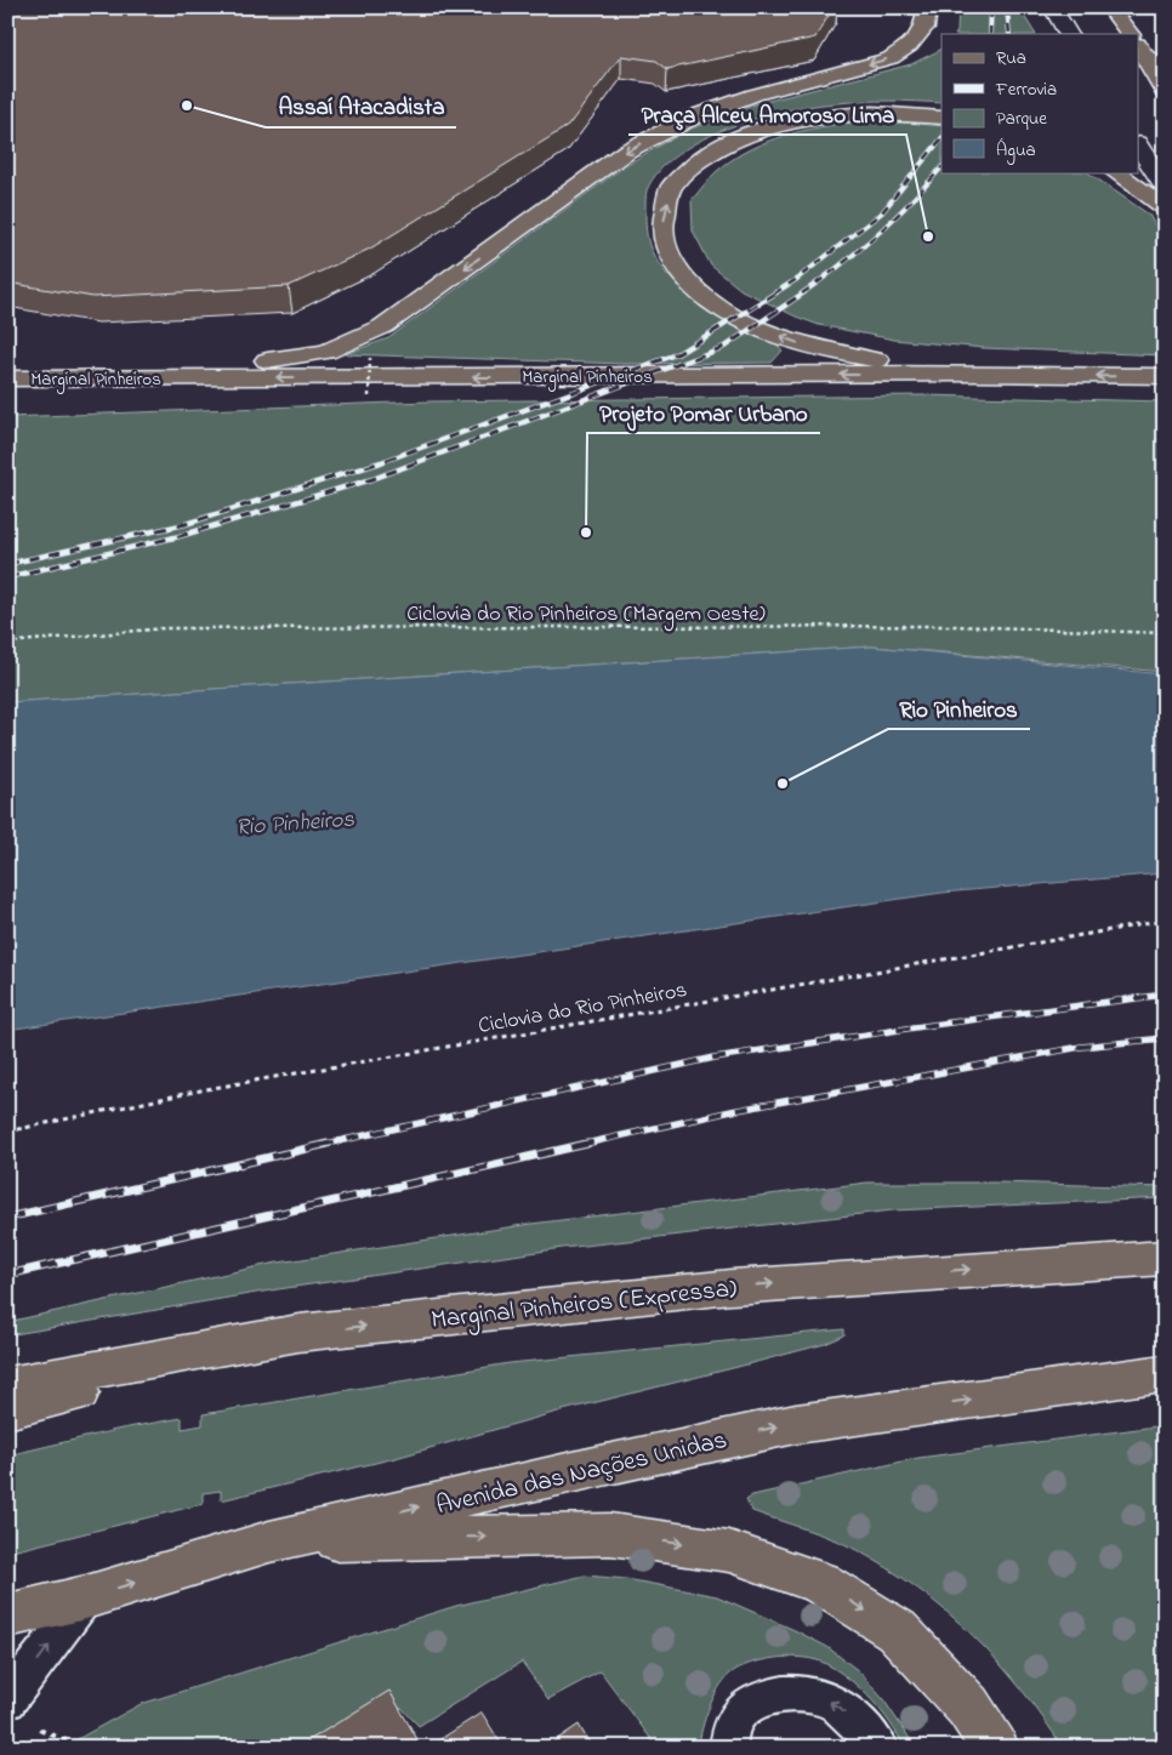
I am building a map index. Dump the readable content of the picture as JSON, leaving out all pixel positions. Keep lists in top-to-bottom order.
{
  "streets": {
    "main road": ["Marginal Pinheiros", "Marginal Pinheiros (Expressa)", "Avenida das Nações Unidas"],
    "path": ["Ciclovia do Rio Pinheiros (Margem Oeste)", "Ciclovia do Rio Pinheiros"]
  },
  "one_way": ["Marginal Pinheiros (Expressa)", "Avenida das Nações Unidas"],
  "water": ["Rio Pinheiros"],
  "places": [
    "Assaí Atacadista",
    "Praça Alceu Amoroso Lima",
    "Projeto Pomar Urbano",
    "Rio Pinheiros"
  ],
  "legend": [
    "Rua",
    "Ferrovia",
    "Parque",
    "Água"
  ]
}
